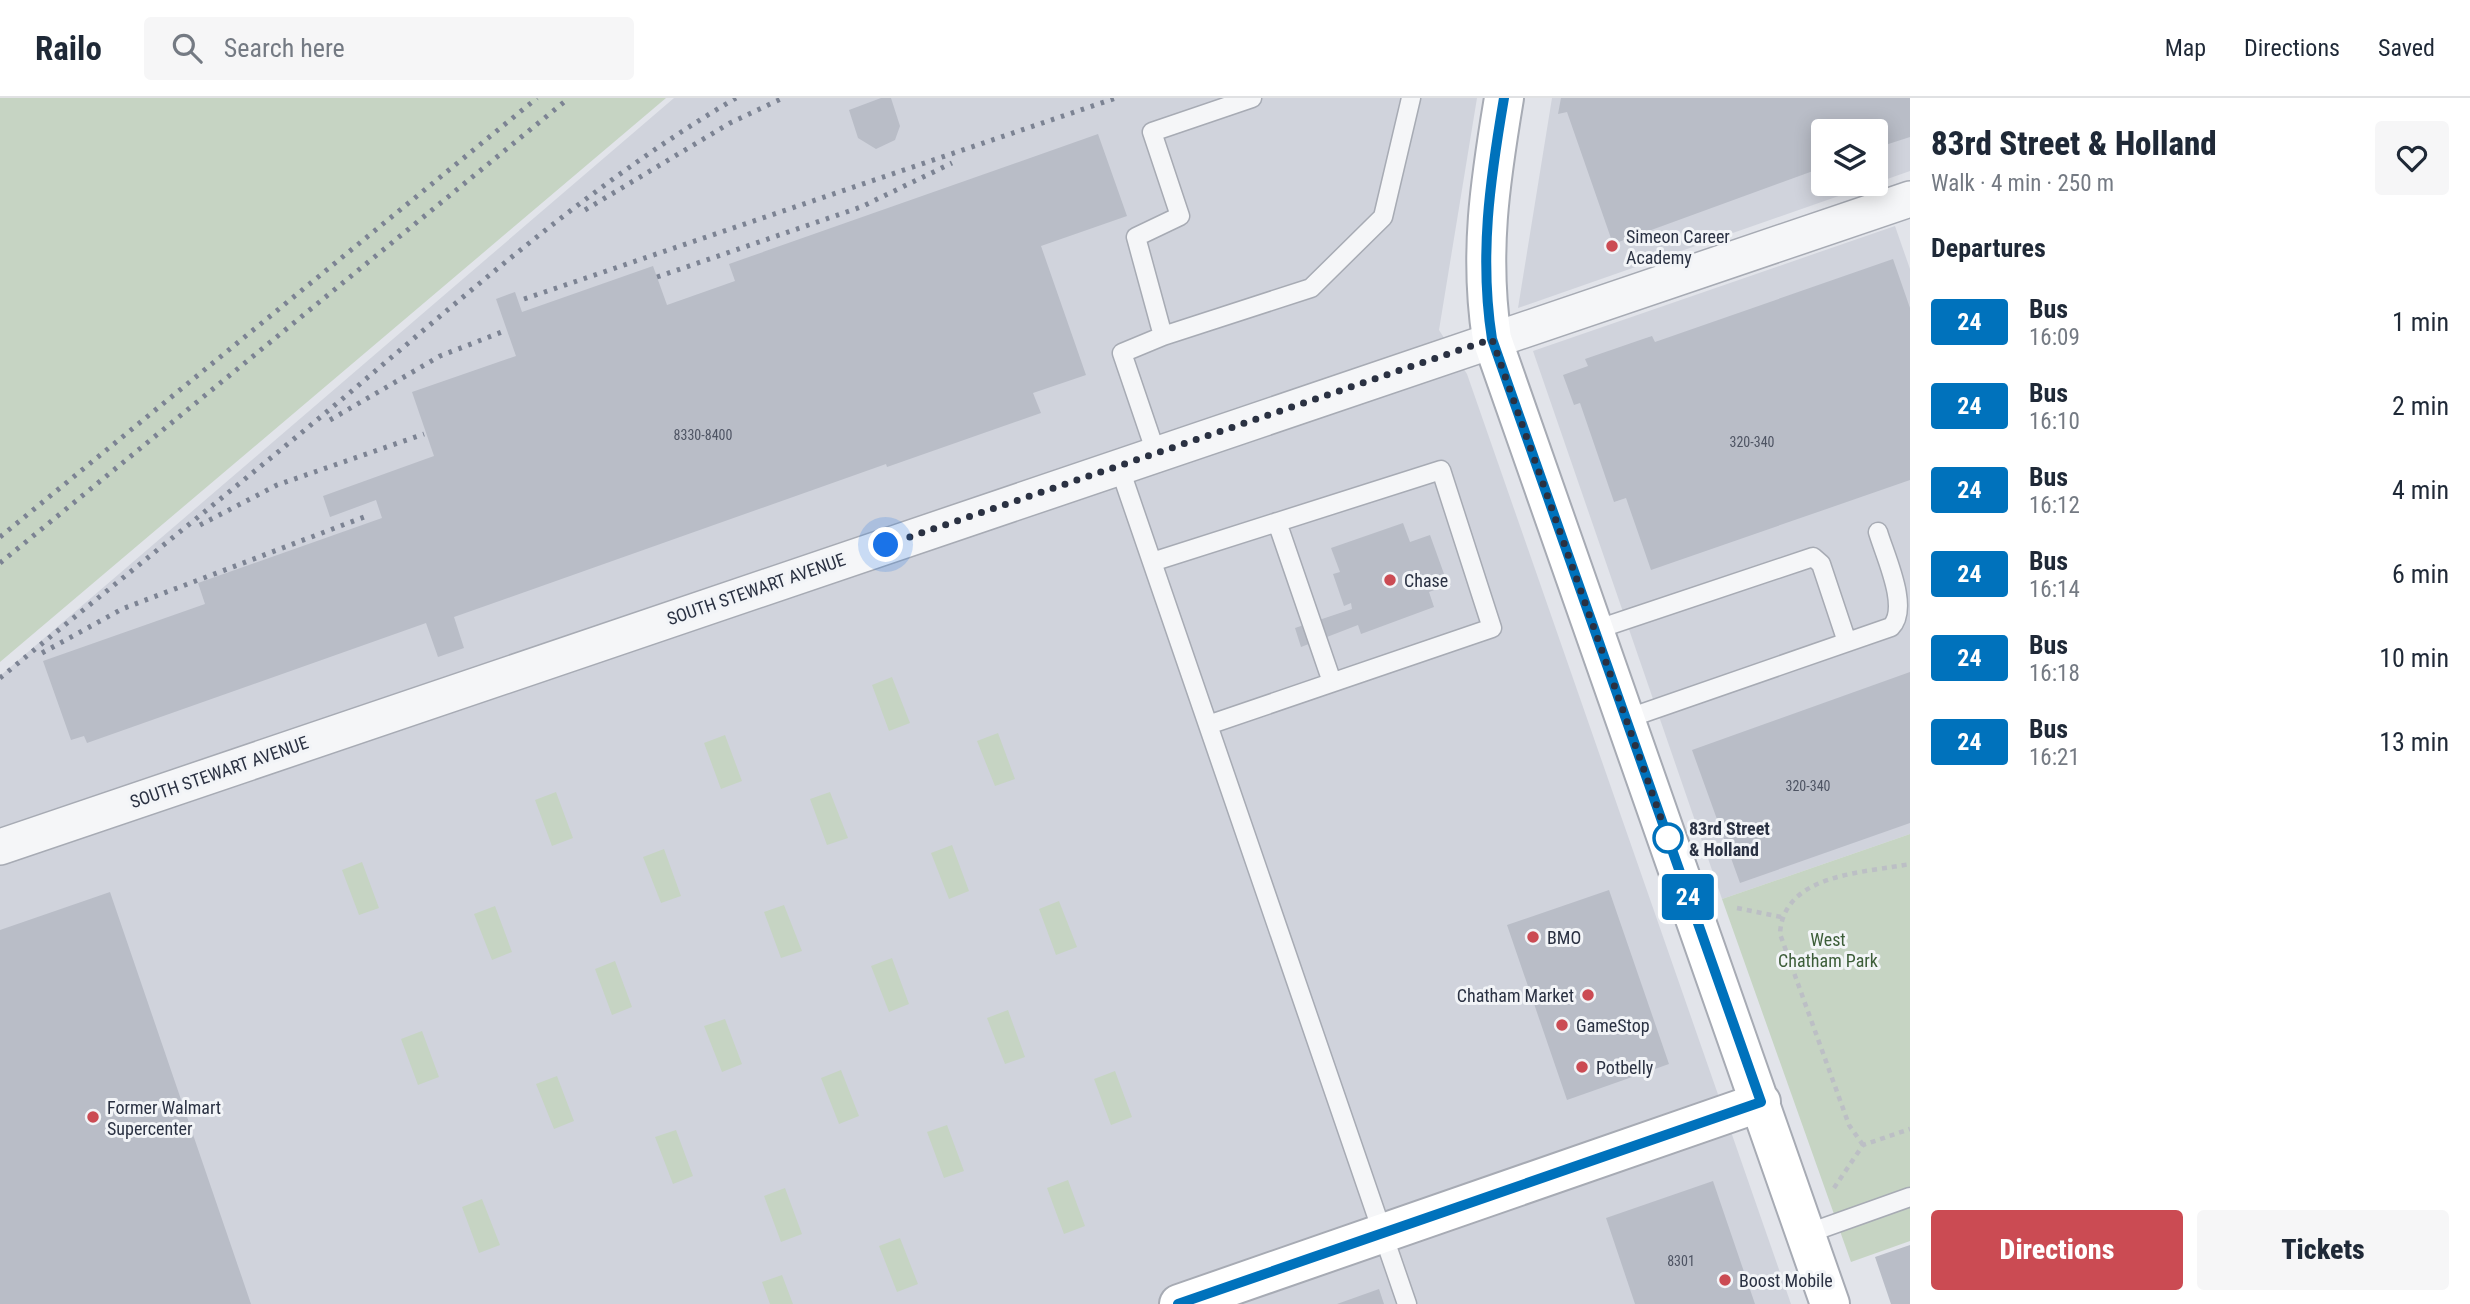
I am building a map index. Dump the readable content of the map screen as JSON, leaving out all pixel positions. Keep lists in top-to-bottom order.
{
  "streets": {
    "street": ["SOUTH STEWART AVENUE"]
  },
  "parks": ["West Chatham Park"],
  "places": [
    "Simeon Career Academy",
    "Chase",
    "83rd Street & Holland",
    "BMO",
    "Chatham Market",
    "GameStop",
    "Potbelly",
    "Former Walmart Supercenter",
    "Boost Mobile"
  ],
  "lines": ["bus line 24"],
  "house_numbers": [
    "8330-8400",
    "320-340",
    "320-340",
    "8301"
  ],
  "page": {
    "header": "Railo",
    "search": "Search here",
    "nav": ["Map", "Directions", "Saved"],
    "on_map": "24",
    "heading": [
      ["83rd Street & Holland", "Walk · 4 min · 250 m"],
      "Departures"
    ],
    "list": [
      {
        "mark": "24",
        "name": "Bus",
        "note": "16:09",
        "value": "1 min"
      },
      {
        "mark": "24",
        "name": "Bus",
        "note": "16:10",
        "value": "2 min"
      },
      {
        "mark": "24",
        "name": "Bus",
        "note": "16:12",
        "value": "4 min"
      },
      {
        "mark": "24",
        "name": "Bus",
        "note": "16:14",
        "value": "6 min"
      },
      {
        "mark": "24",
        "name": "Bus",
        "note": "16:18",
        "value": "10 min"
      },
      {
        "mark": "24",
        "name": "Bus",
        "note": "16:21",
        "value": "13 min"
      }
    ],
    "buttons": ["Directions", "Tickets"]
  }
}
